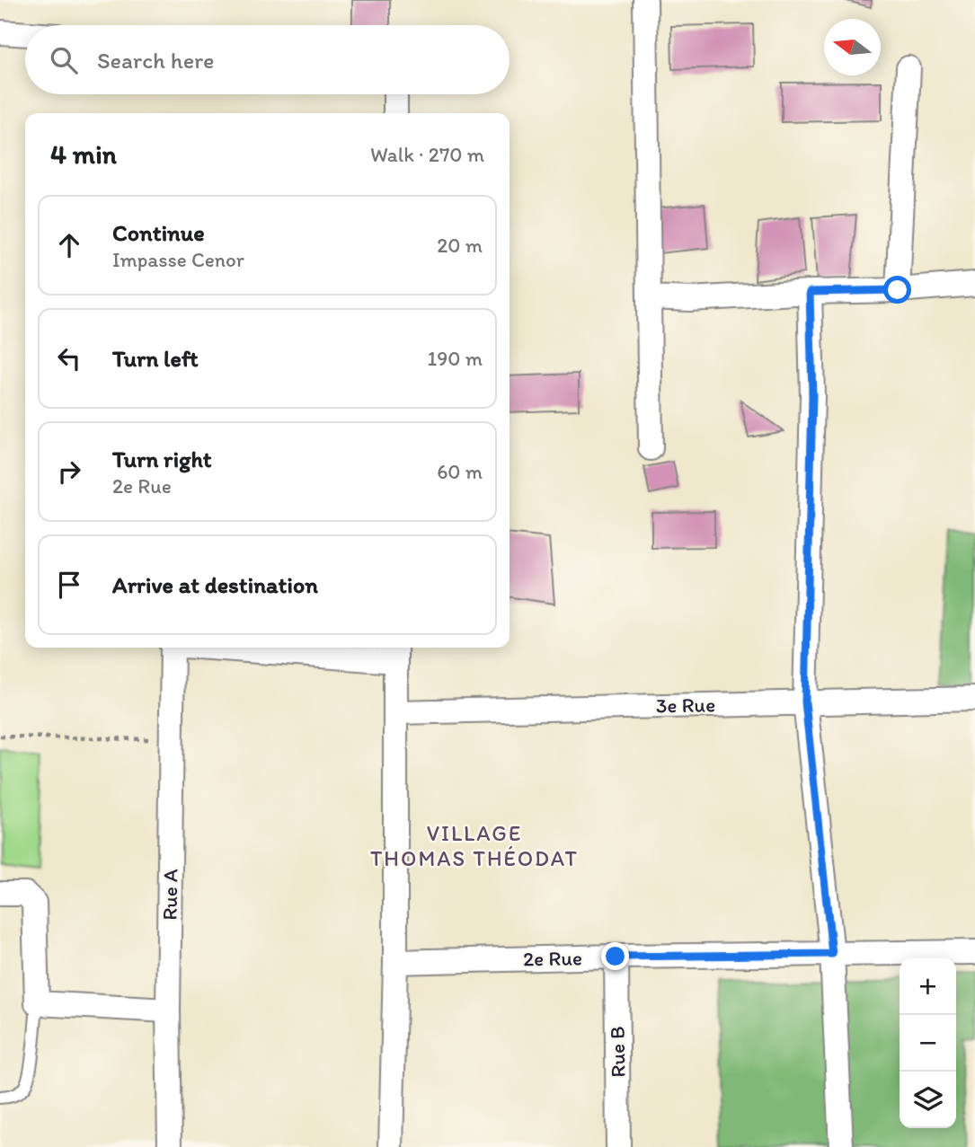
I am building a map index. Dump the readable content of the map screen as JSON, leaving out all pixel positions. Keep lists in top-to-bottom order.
{
  "streets": {
    "street": [
      "3e Rue",
      "Rue A",
      "2e Rue",
      "Rue B"
    ]
  },
  "crossings": [
    ["2e Rue", "Rue B"]
  ],
  "districts": ["VILLAGE THOMAS THÉODAT"],
  "north": "left",
  "page": {
    "search": "Search here",
    "heading": ["4 min", "Walk · 270 m"],
    "list": [
      ["Continue", "Impasse Cenor", "20 m"],
      ["Turn left", "190 m"],
      ["Turn right", "2e Rue", "60 m"],
      "Arrive at destination"
    ],
    "map_buttons": ["+", "−"]
  }
}
